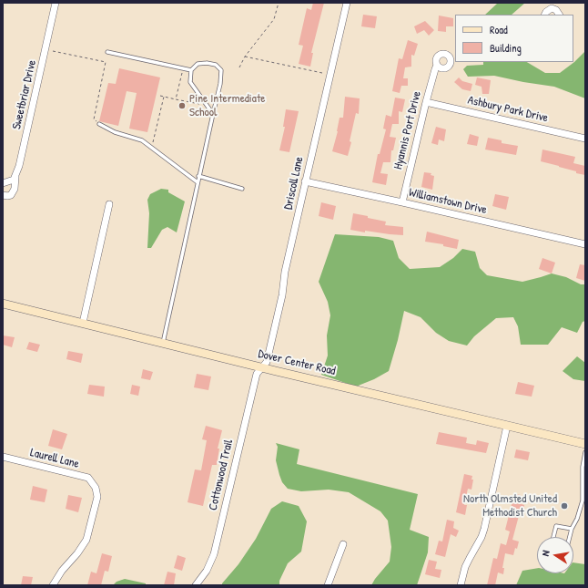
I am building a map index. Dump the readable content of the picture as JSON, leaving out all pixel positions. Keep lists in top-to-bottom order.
{
  "streets": {
    "street": [
      "Sweetbriar Drive",
      "Ashbury Park Drive",
      "Hyannis Port Drive",
      "Driscoll Lane",
      "Williamstown Drive",
      "Dover Center Road",
      "Laurell Lane",
      "Cottonwood Trail"
    ]
  },
  "crossings": [
    ["Ashbury Park Drive", "Hyannis Port Drive"],
    ["Hyannis Port Drive", "Williamstown Drive"],
    ["Driscoll Lane", "Williamstown Drive"],
    ["Driscoll Lane", "Dover Center Road"],
    ["Driscoll Lane", "Cottonwood Trail"],
    ["Dover Center Road", "Cottonwood Trail"]
  ],
  "places": ["Pine Intermediate School", "North Olmsted United Methodist Church"],
  "legend": ["Road", "Building"],
  "north": "left"
}
